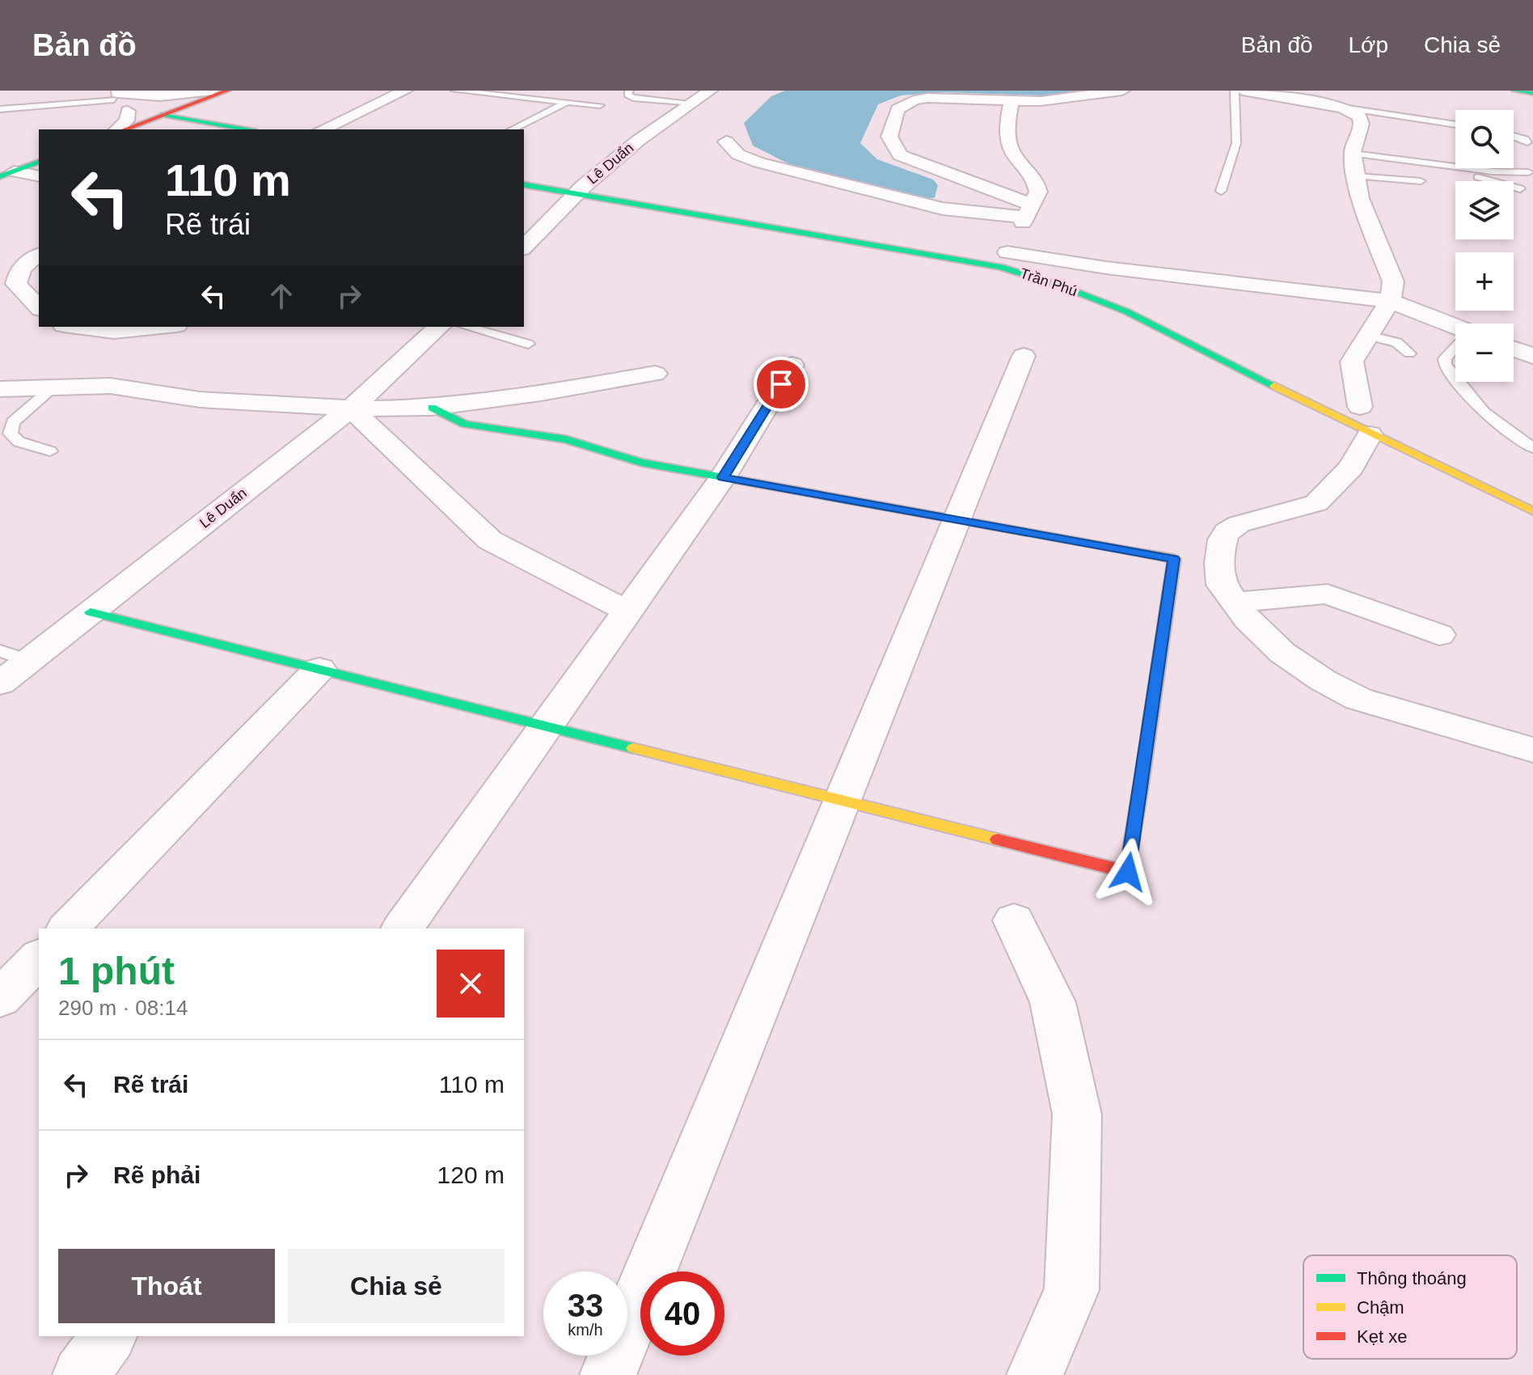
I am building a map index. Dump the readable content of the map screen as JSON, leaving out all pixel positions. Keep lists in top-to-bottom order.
{
  "streets": {
    "main road": ["Trần Phú"],
    "street": ["Lê Duẩn"]
  },
  "crossings": [
    ["Lê Duẩn", "Trần Phú"]
  ],
  "legend": ["Thông thoáng", "Chậm", "Kẹt xe"],
  "page": {
    "header": "Bản đồ",
    "nav": ["Bản đồ", "Lớp", "Chia sẻ"],
    "map_buttons": ["+", "−"],
    "turn": ["110 m", "Rẽ trái"],
    "heading": ["1 phút", "290 m · 08:14"],
    "list": [
      {
        "name": "Rẽ trái",
        "value": "110 m"
      },
      {
        "name": "Rẽ phải",
        "value": "120 m"
      }
    ],
    "buttons": ["Thoát", "Chia sẻ"],
    "speed": "33 km/h",
    "limit": "40"
  }
}
